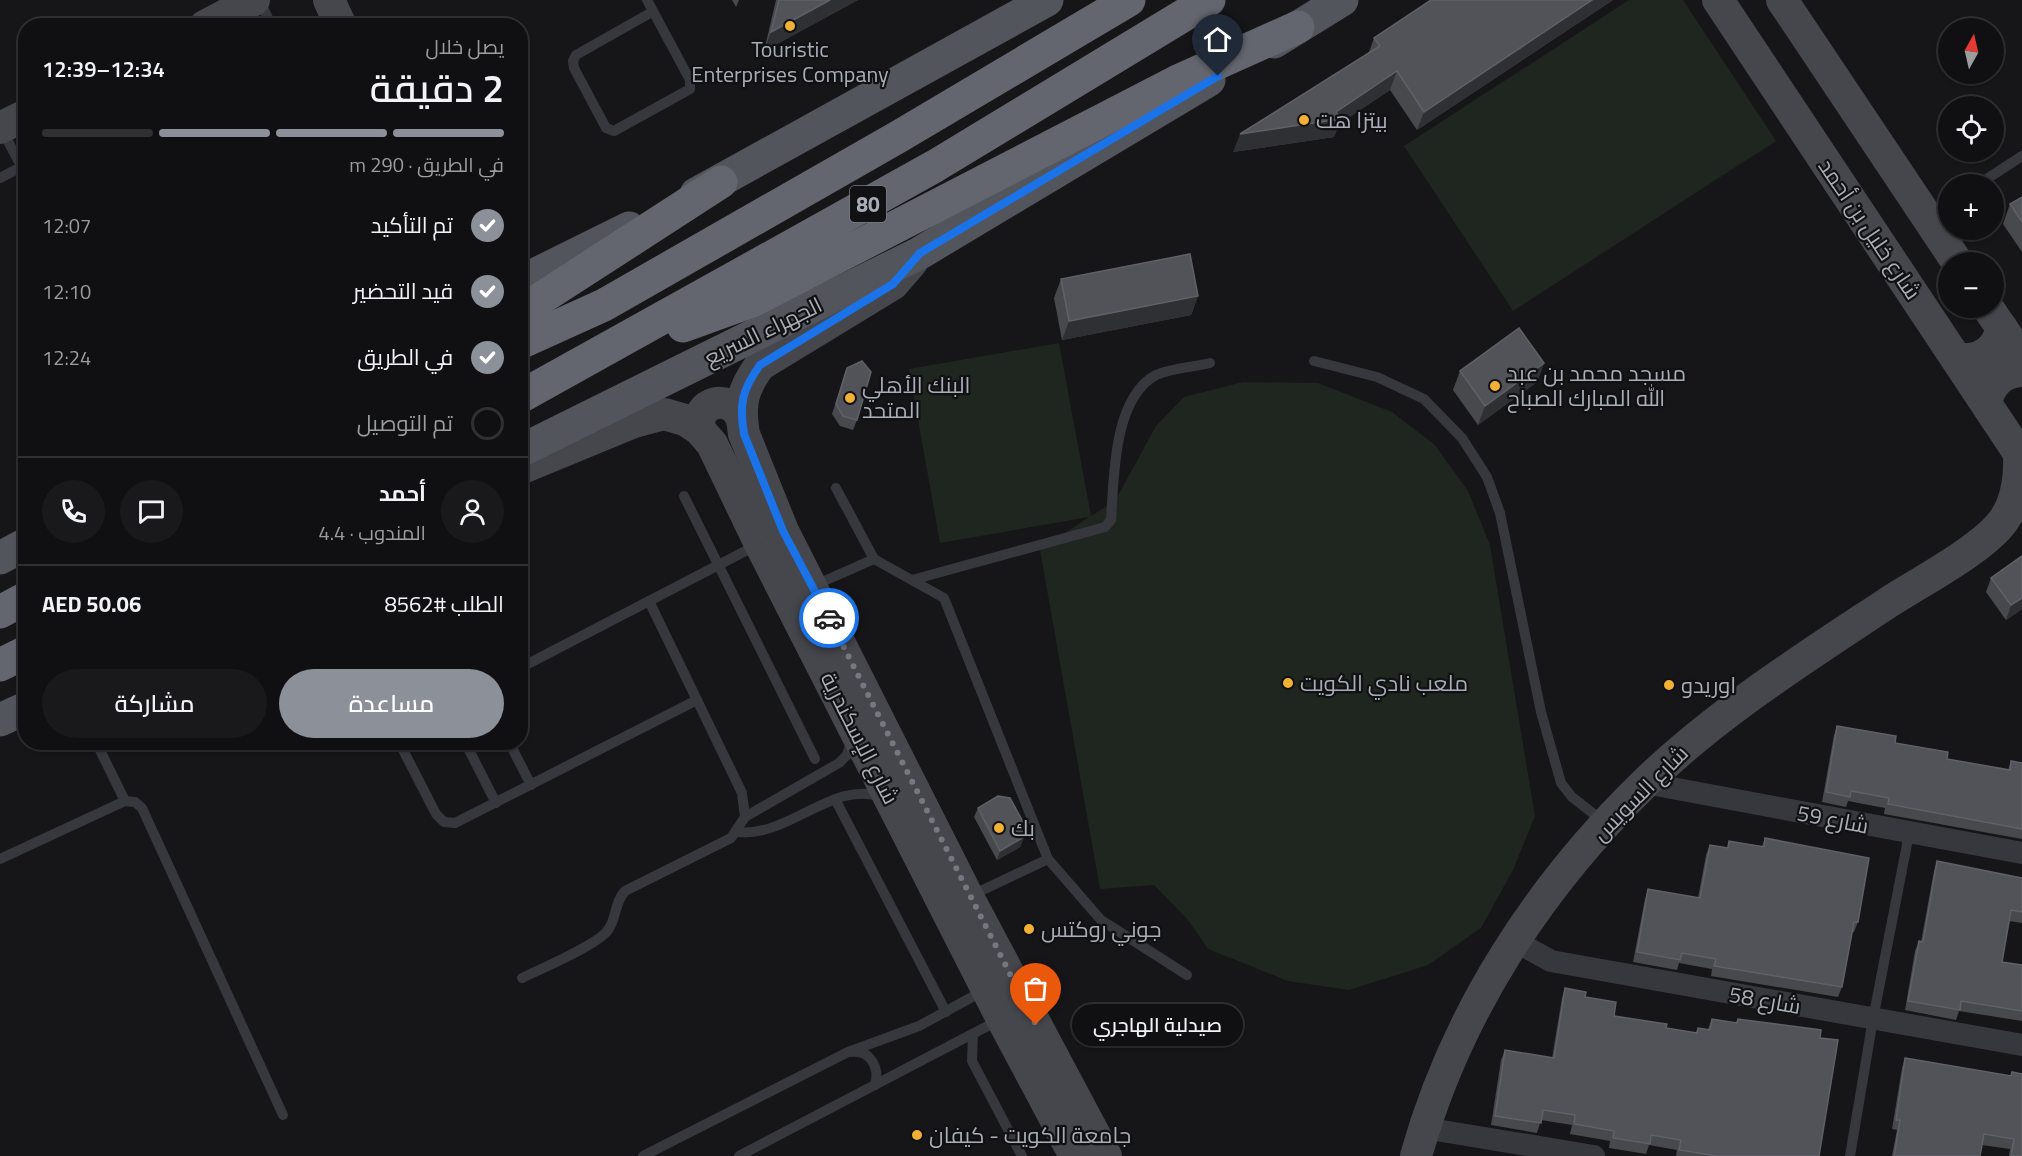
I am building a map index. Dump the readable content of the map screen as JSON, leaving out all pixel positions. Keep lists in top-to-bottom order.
{
  "streets": {
    "highway": ["80"],
    "main road": ["الجهراء السريع"],
    "street": [
      "شارع خليل بن أحمد",
      "شارع الإسكندرية",
      "شارع السويس",
      "شارع 59",
      "شارع 58"
    ]
  },
  "crossings": [
    ["شارع خليل بن أحمد", "شارع السويس"],
    ["الجهراء السريع", "شارع الإسكندرية"],
    ["شارع السويس", "شارع 59"],
    ["شارع السويس", "شارع 58"]
  ],
  "places": [
    "Touristic Enterprises Company",
    "بيتزا هت",
    "مسجد محمد بن عبد الله المبارك الصباح",
    "البنك الأهلي المتحد",
    "ملعب نادي الكويت",
    "اوريدو",
    "بك",
    "جوني روكتس",
    "صيدلية الهاجري",
    "جامعة الكويت - كيفان"
  ],
  "north": "top",
  "page": {
    "map_buttons": ["+", "−"],
    "heading": ["2 دقيقة", "يصل خلال", "12:34–12:39"],
    "panel": [
      "أحمد",
      "المندوب · 4.4",
      "الطلب #8562",
      "AED 50.06"
    ],
    "bar": "في الطريق · 290 m",
    "list": [
      ["تم التأكيد", "12:07"],
      ["قيد التحضير", "12:10"],
      ["في الطريق", "12:24"],
      "تم التوصيل"
    ],
    "buttons": ["مساعدة", "مشاركة"],
    "bubble": "صيدلية الهاجري"
  }
}
